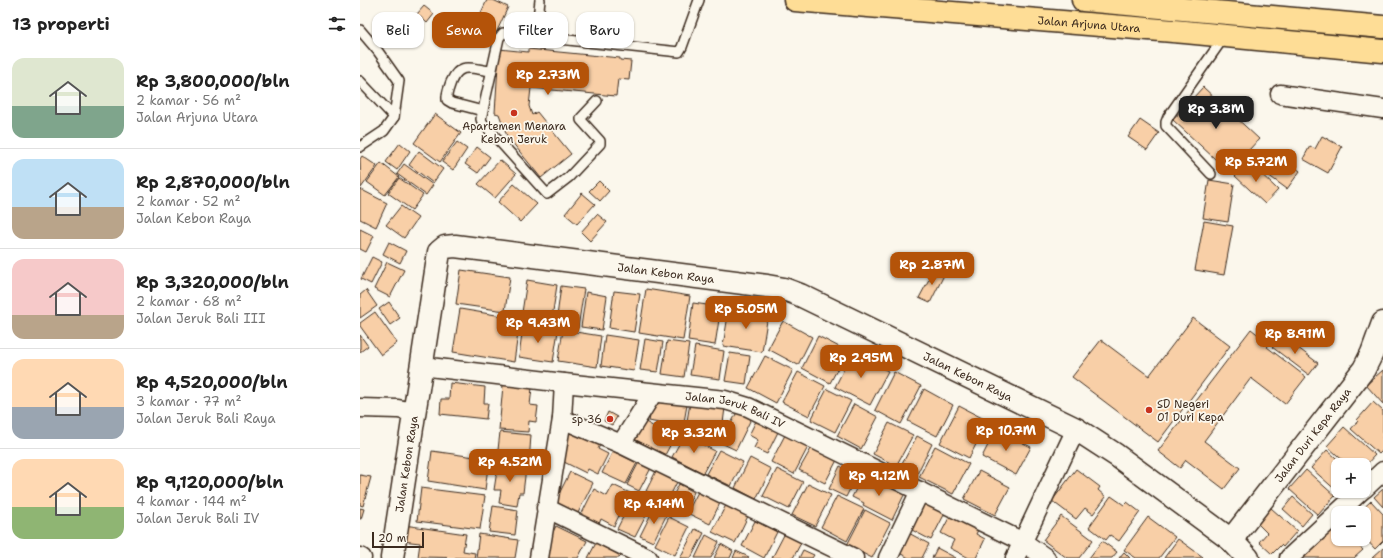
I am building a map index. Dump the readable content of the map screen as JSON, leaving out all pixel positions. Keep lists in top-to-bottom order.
{
  "streets": {
    "main road": ["Jalan Arjuna Utara"],
    "street": ["Jalan Kebon Raya", "Jalan Jeruk Bali IV", "Jalan Duri Kepa Raya"]
  },
  "crossings": [
    ["Jalan Kebon Raya", "Jalan Jeruk Bali IV"],
    ["Jalan Kebon Raya", "Jalan Duri Kepa Raya"]
  ],
  "places": ["Apartemen Menara Kebon Jeruk", "SD Negeri 01 Duri Kepa", "sp 36"],
  "scale_bar": "20 m",
  "page": {
    "heading": "13 properti",
    "chip": [
      "Beli",
      "Sewa",
      "Filter",
      "Baru"
    ],
    "list": [
      {
        "name": "Rp 3,800,000/bln",
        "note": "2 kamar · 56 m² · Jalan Arjuna Utara"
      },
      {
        "name": "Rp 2,870,000/bln",
        "note": "2 kamar · 52 m² · Jalan Kebon Raya"
      },
      {
        "name": "Rp 3,320,000/bln",
        "note": "2 kamar · 68 m² · Jalan Jeruk Bali III"
      },
      {
        "name": "Rp 4,520,000/bln",
        "note": "3 kamar · 77 m² · Jalan Jeruk Bali Raya"
      },
      {
        "name": "Rp 9,120,000/bln",
        "note": "4 kamar · 144 m² · Jalan Jeruk Bali IV"
      }
    ],
    "price": [
      "Rp 2.73M",
      "Rp 3.8M",
      "Rp 5.72M",
      "Rp 2.87M",
      "Rp 5.05M",
      "Rp 9.43M",
      "Rp 8.91M",
      "Rp 2.95M",
      "Rp 10.7M",
      "Rp 3.32M",
      "Rp 4.52M",
      "Rp 9.12M",
      "Rp 4.14M"
    ],
    "map_buttons": ["+", "−"],
    "scale": "20 m"
  }
}
